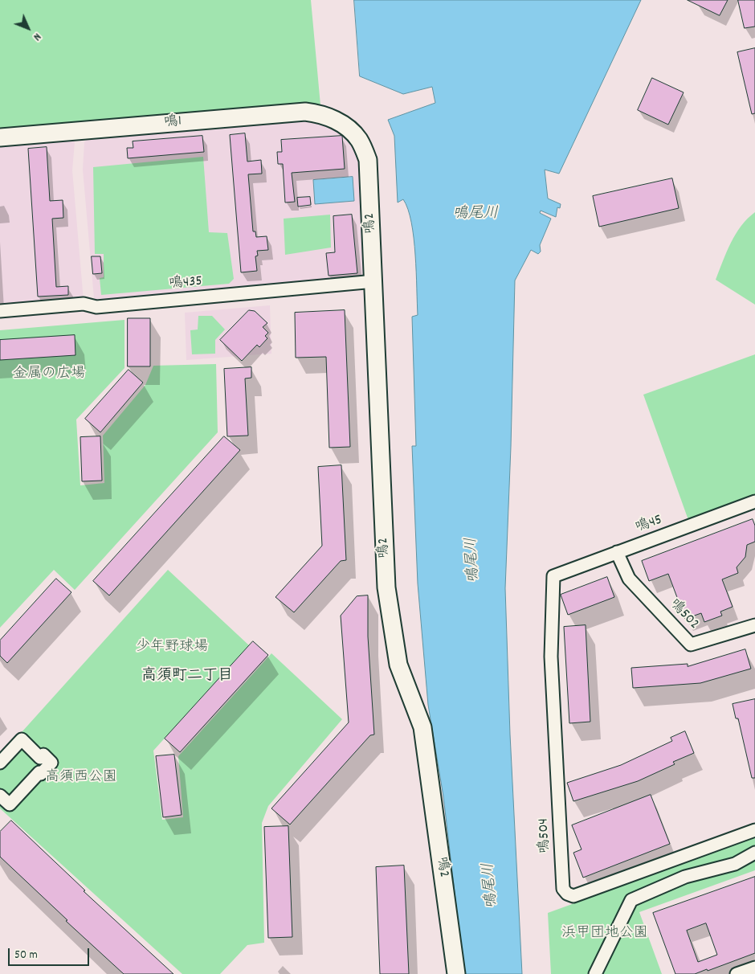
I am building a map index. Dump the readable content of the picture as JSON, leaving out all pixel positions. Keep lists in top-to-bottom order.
{
  "streets": {
    "street": [
      "鳴1",
      "鳴2",
      "鳴435",
      "鳴45",
      "鳴502",
      "鳴504"
    ]
  },
  "crossings": [
    ["鳴1", "鳴2"],
    ["鳴2", "鳴435"],
    ["鳴45", "鳴502"],
    ["鳴45", "鳴504"]
  ],
  "districts": ["高須町二丁目"],
  "water": ["鳴尾川"],
  "parks": [
    "金属の広場",
    "少年野球場",
    "高須西公園",
    "浜甲団地公園"
  ],
  "scale_bar": "50 m",
  "north": "bottom right"
}
